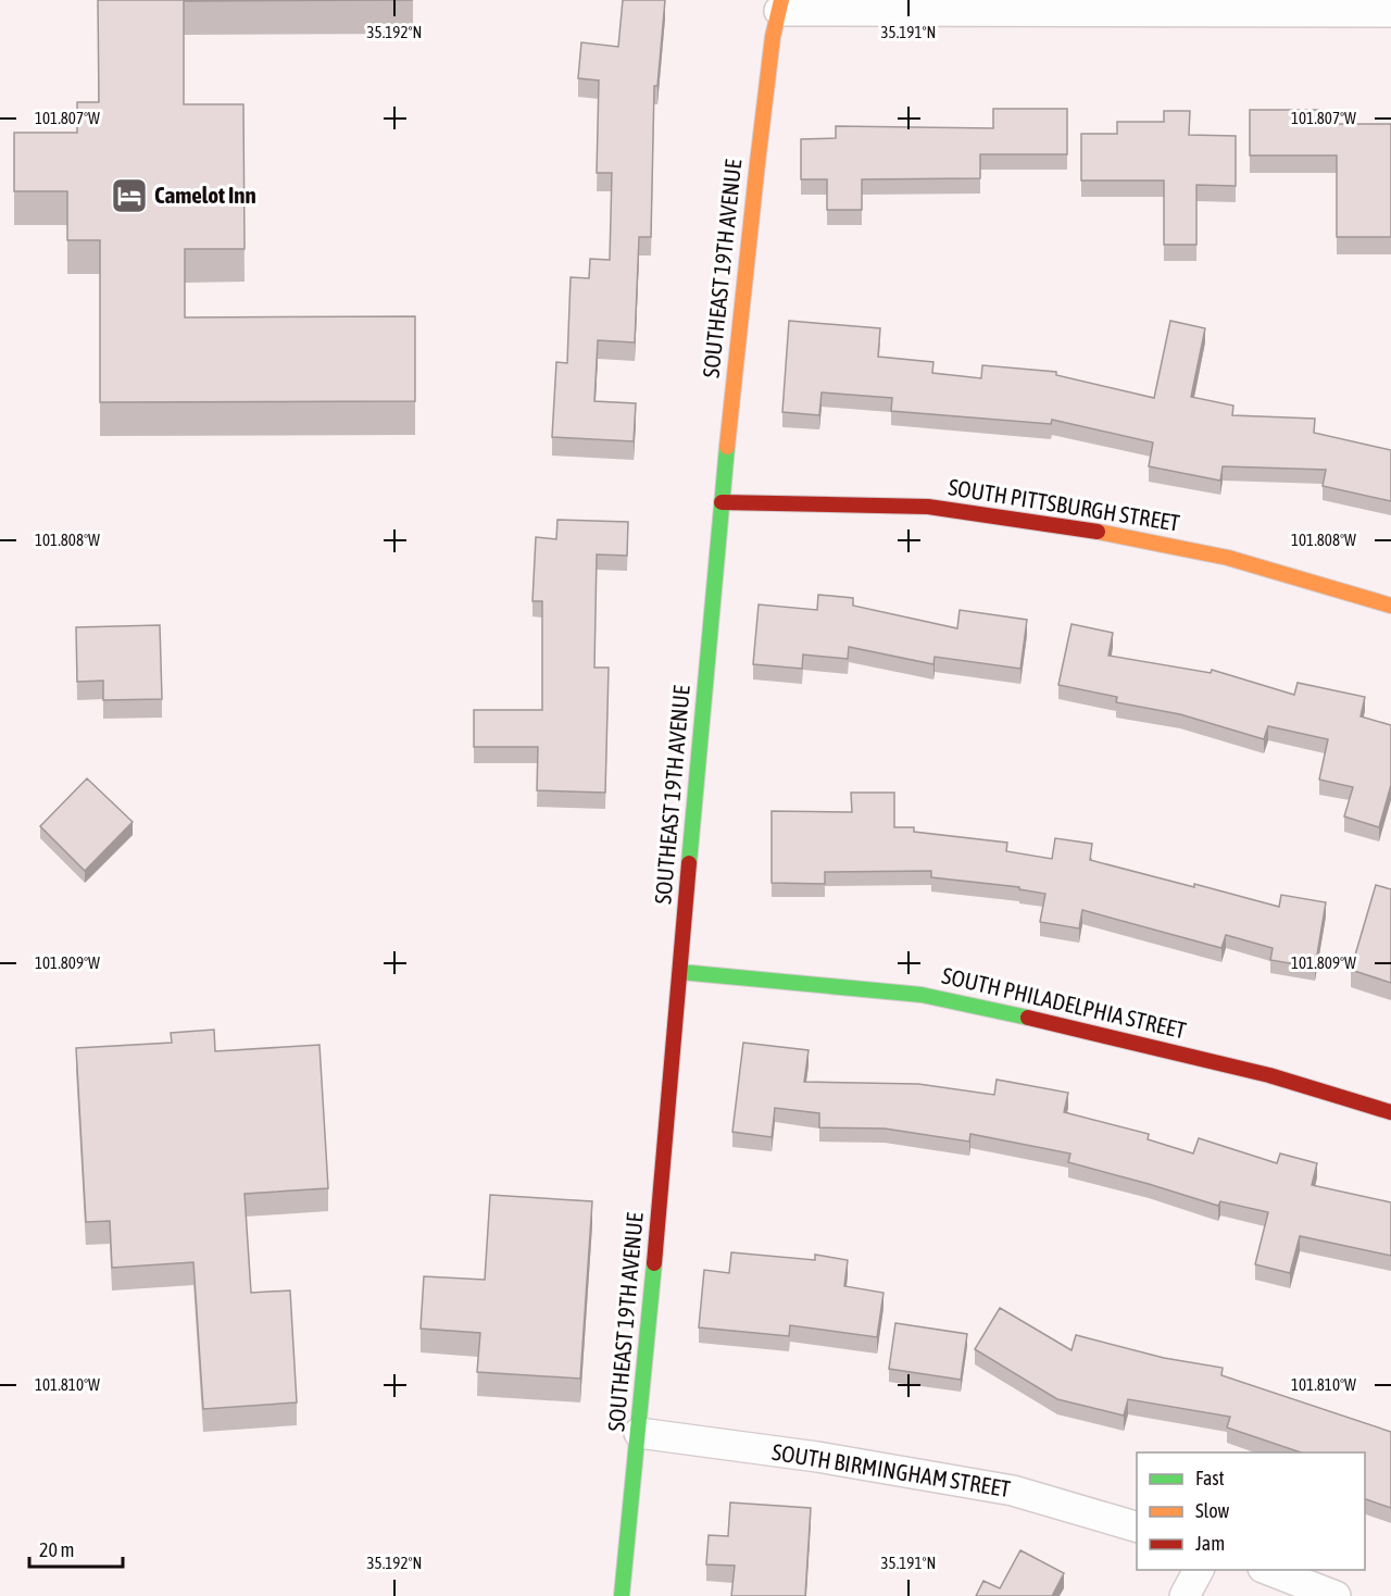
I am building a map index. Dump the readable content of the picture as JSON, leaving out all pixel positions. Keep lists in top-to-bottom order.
{
  "streets": {
    "street": [
      "SOUTHEAST 19TH AVENUE",
      "SOUTH PITTSBURGH STREET",
      "SOUTH PHILADELPHIA STREET",
      "SOUTH BIRMINGHAM STREET"
    ]
  },
  "crossings": [
    ["SOUTHEAST 19TH AVENUE", "SOUTH PITTSBURGH STREET"],
    ["SOUTHEAST 19TH AVENUE", "SOUTH PHILADELPHIA STREET"],
    ["SOUTHEAST 19TH AVENUE", "SOUTH BIRMINGHAM STREET"]
  ],
  "places": {
    "hotel": ["Camelot Inn"]
  },
  "legend": ["Fast", "Slow", "Jam"],
  "scale_bar": "20 m",
  "coordinates": [
    "35.192°N",
    "35.191°N",
    "101.807°W",
    "101.808°W",
    "101.809°W",
    "101.810°W"
  ]
}
